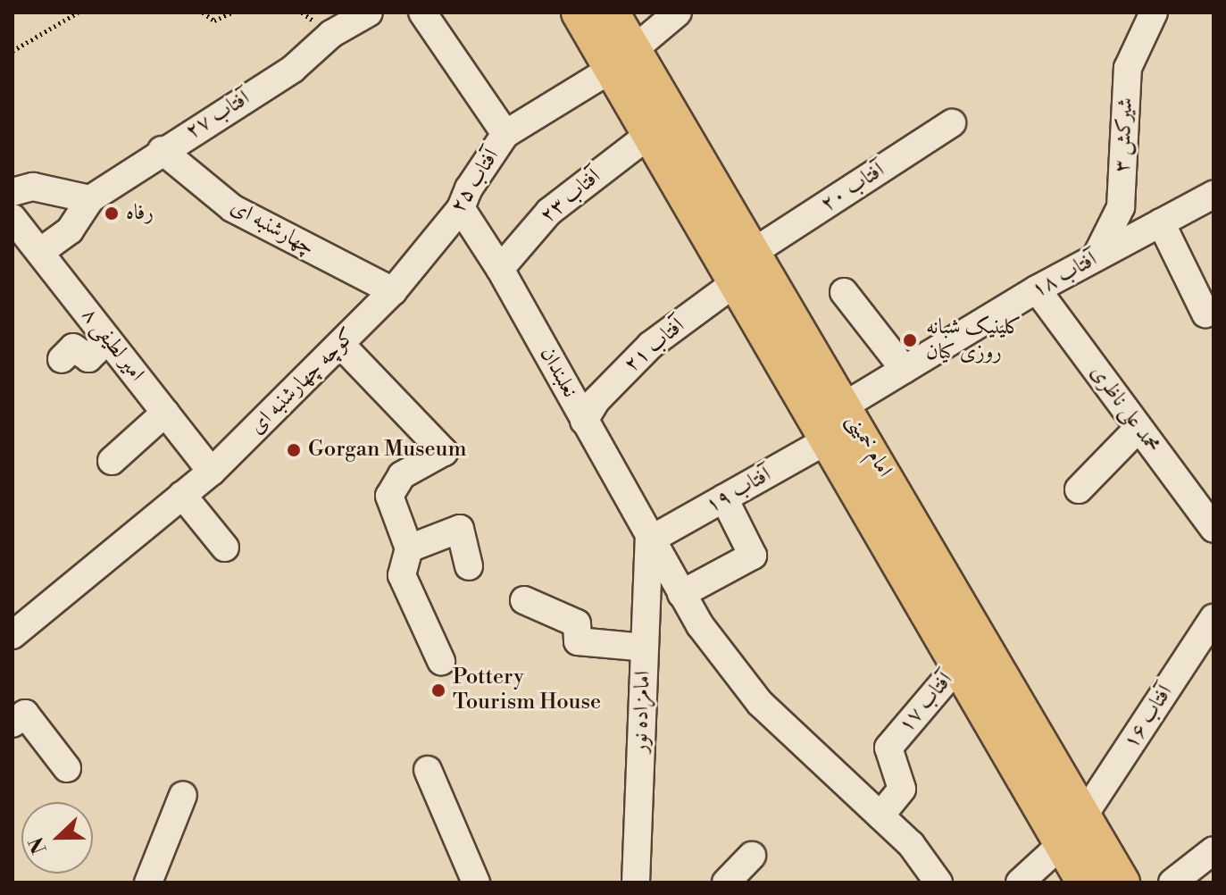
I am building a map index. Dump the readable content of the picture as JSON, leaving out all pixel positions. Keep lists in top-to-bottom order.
{
  "streets": {
    "main road": ["امام خمینی"],
    "street": [
      "آفتاب ۲۷",
      "۳ شیرکش",
      "آفتاب ۲۵",
      "۲۰ آفتاب",
      "آفتاب ۲۳",
      "چهارشنبه ای",
      "آفتاب ۱۸",
      "۸ امیر لطیفی",
      "آفتاب ۲۱",
      "نعلبندان",
      "کوچه چهارشنبه ای",
      "محمد علی ناظری",
      "۱۹ آفتاب",
      "۱۷ آفتاب",
      "امامزاده نور",
      "آفتاب ۱۶"
    ]
  },
  "crossings": [
    ["آفتاب ۲۷", "چهارشنبه ای"],
    ["۳ شیرکش", "آفتاب ۱۸"],
    ["آفتاب ۲۵", "چهارشنبه ای"],
    ["آفتاب ۲۵", "نعلبندان"],
    ["آفتاب ۲۵", "کوچه چهارشنبه ای"],
    ["آفتاب ۲۵", "امام خمینی"],
    ["۲۰ آفتاب", "امام خمینی"],
    ["آفتاب ۲۳", "نعلبندان"],
    ["آفتاب ۲۳", "امام خمینی"],
    ["چهارشنبه ای", "کوچه چهارشنبه ای"],
    ["آفتاب ۱۸", "محمد علی ناظری"],
    ["آفتاب ۱۸", "امام خمینی"],
    ["آفتاب ۱۸", "۱۹ آفتاب"],
    ["۸ امیر لطیفی", "کوچه چهارشنبه ای"],
    ["آفتاب ۲۱", "نعلبندان"],
    ["آفتاب ۲۱", "امام خمینی"],
    ["نعلبندان", "۱۹ آفتاب"],
    ["نعلبندان", "۱۷ آفتاب"],
    ["نعلبندان", "امامزاده نور"],
    ["امام خمینی", "۱۹ آفتاب"],
    ["امام خمینی", "۱۷ آفتاب"],
    ["امام خمینی", "آفتاب ۱۶"],
    ["۱۹ آفتاب", "امامزاده نور"]
  ],
  "places": [
    "رفاه",
    "کلینیک شبانه روزی کیان",
    "Gorgan Museum",
    "Pottery Tourism House"
  ],
  "north": "left"
}
